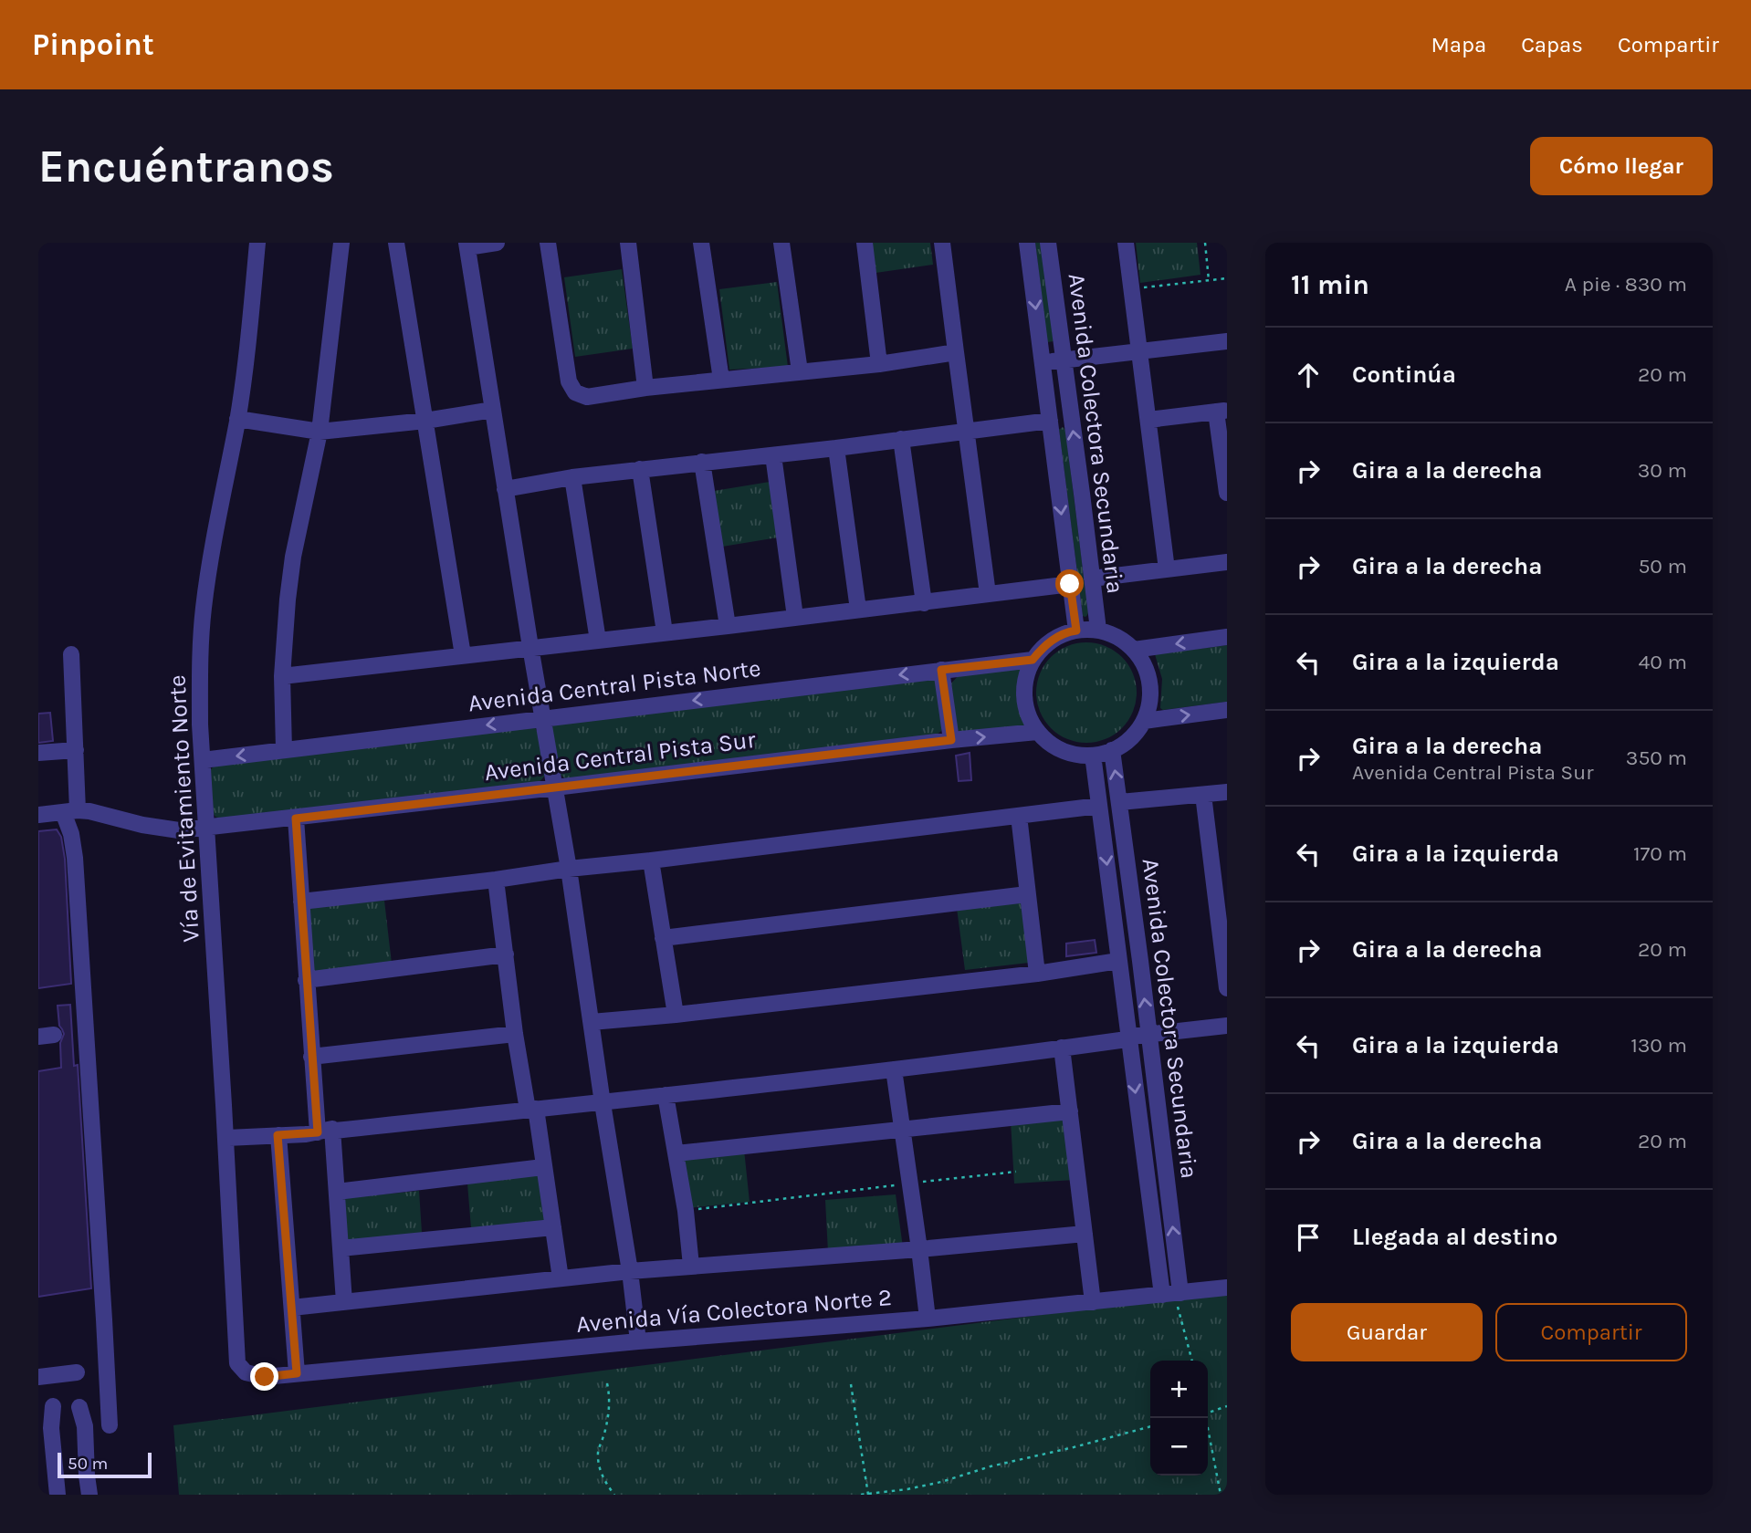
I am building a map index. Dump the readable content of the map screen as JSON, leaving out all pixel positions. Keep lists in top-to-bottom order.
{
  "streets": {
    "street": [
      "Avenida Colectora Secundaria",
      "Avenida Central Pista Norte",
      "Avenida Central Pista Sur",
      "Vía de Evitamiento Norte",
      "Avenida Vía Colectora Norte 2"
    ]
  },
  "crossings": [
    ["Avenida Colectora Secundaria", "Avenida Central Pista Norte"],
    ["Avenida Colectora Secundaria", "Avenida Central Pista Sur"],
    ["Avenida Colectora Secundaria", "Avenida Vía Colectora Norte 2"],
    ["Avenida Central Pista Norte", "Avenida Central Pista Sur"],
    ["Avenida Central Pista Norte", "Vía de Evitamiento Norte"],
    ["Avenida Central Pista Sur", "Vía de Evitamiento Norte"],
    ["Vía de Evitamiento Norte", "Avenida Vía Colectora Norte 2"]
  ],
  "scale_bar": "50 m",
  "page": {
    "header": "Pinpoint",
    "nav": ["Mapa", "Capas", "Compartir"],
    "buttons": [
      "Cómo llegar",
      ["Guardar", "Compartir"]
    ],
    "title": "Encuéntranos",
    "heading": ["11 min", "A pie · 830 m"],
    "list": [
      ["Continúa", "20 m"],
      ["Gira a la derecha", "30 m"],
      ["Gira a la derecha", "50 m"],
      ["Gira a la izquierda", "40 m"],
      ["Gira a la derecha", "Avenida Central Pista Sur", "350 m"],
      ["Gira a la izquierda", "170 m"],
      ["Gira a la derecha", "20 m"],
      ["Gira a la izquierda", "130 m"],
      ["Gira a la derecha", "20 m"],
      "Llegada al destino"
    ],
    "map_buttons": ["+", "−"],
    "scale": "50 m"
  }
}
